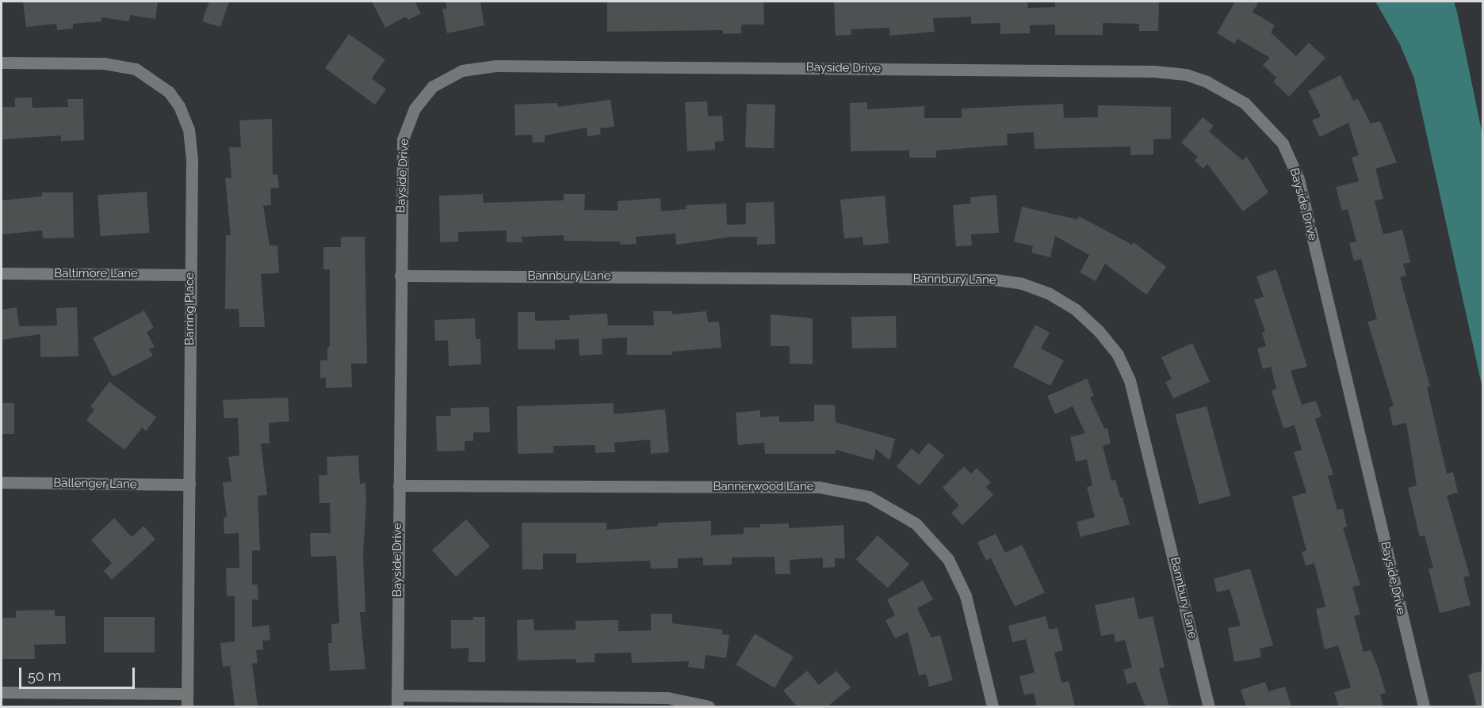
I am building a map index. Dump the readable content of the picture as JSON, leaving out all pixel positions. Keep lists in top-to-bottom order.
{
  "streets": {
    "street": [
      "Bayside Drive",
      "Baltimore Lane",
      "Bannbury Lane",
      "Barring Place",
      "Ballenger Lane",
      "Bannerwood Lane"
    ]
  },
  "crossings": [
    ["Bayside Drive", "Bannbury Lane"],
    ["Bayside Drive", "Bannerwood Lane"],
    ["Baltimore Lane", "Barring Place"],
    ["Barring Place", "Ballenger Lane"]
  ],
  "scale_bar": "50 m"
}
